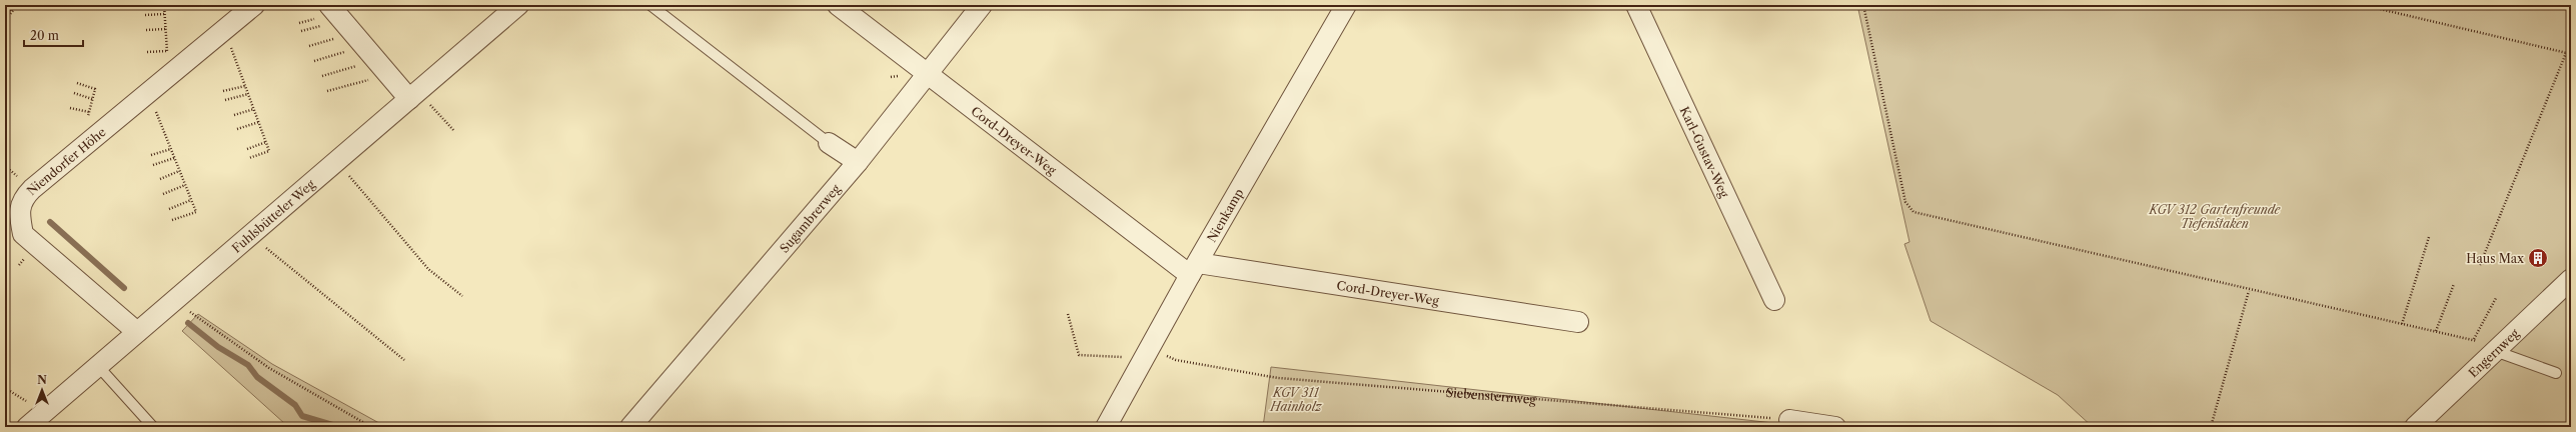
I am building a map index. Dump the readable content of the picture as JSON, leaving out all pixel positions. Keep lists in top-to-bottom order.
{
  "streets": {
    "street": [
      "Cord-Dreyer-Weg",
      "Karl-Gustav-Weg",
      "Niendorfer Höhe",
      "Nienkamp",
      "Fuhlsbütteler Weg",
      "Sugambrerweg",
      "Engernweg"
    ],
    "path": ["Siebensternweg"]
  },
  "crossings": [
    ["Cord-Dreyer-Weg", "Nienkamp"],
    ["Cord-Dreyer-Weg", "Sugambrerweg"],
    ["Niendorfer Höhe", "Fuhlsbütteler Weg"],
    ["Nienkamp", "Siebensternweg"]
  ],
  "parks": ["KGV 312 Gartenfreunde Tiefenstaken", "KGV 311 Hainholz"],
  "places": {
    "building": ["Haus Max"]
  },
  "scale_bar": "20 m",
  "north": "top"
}
